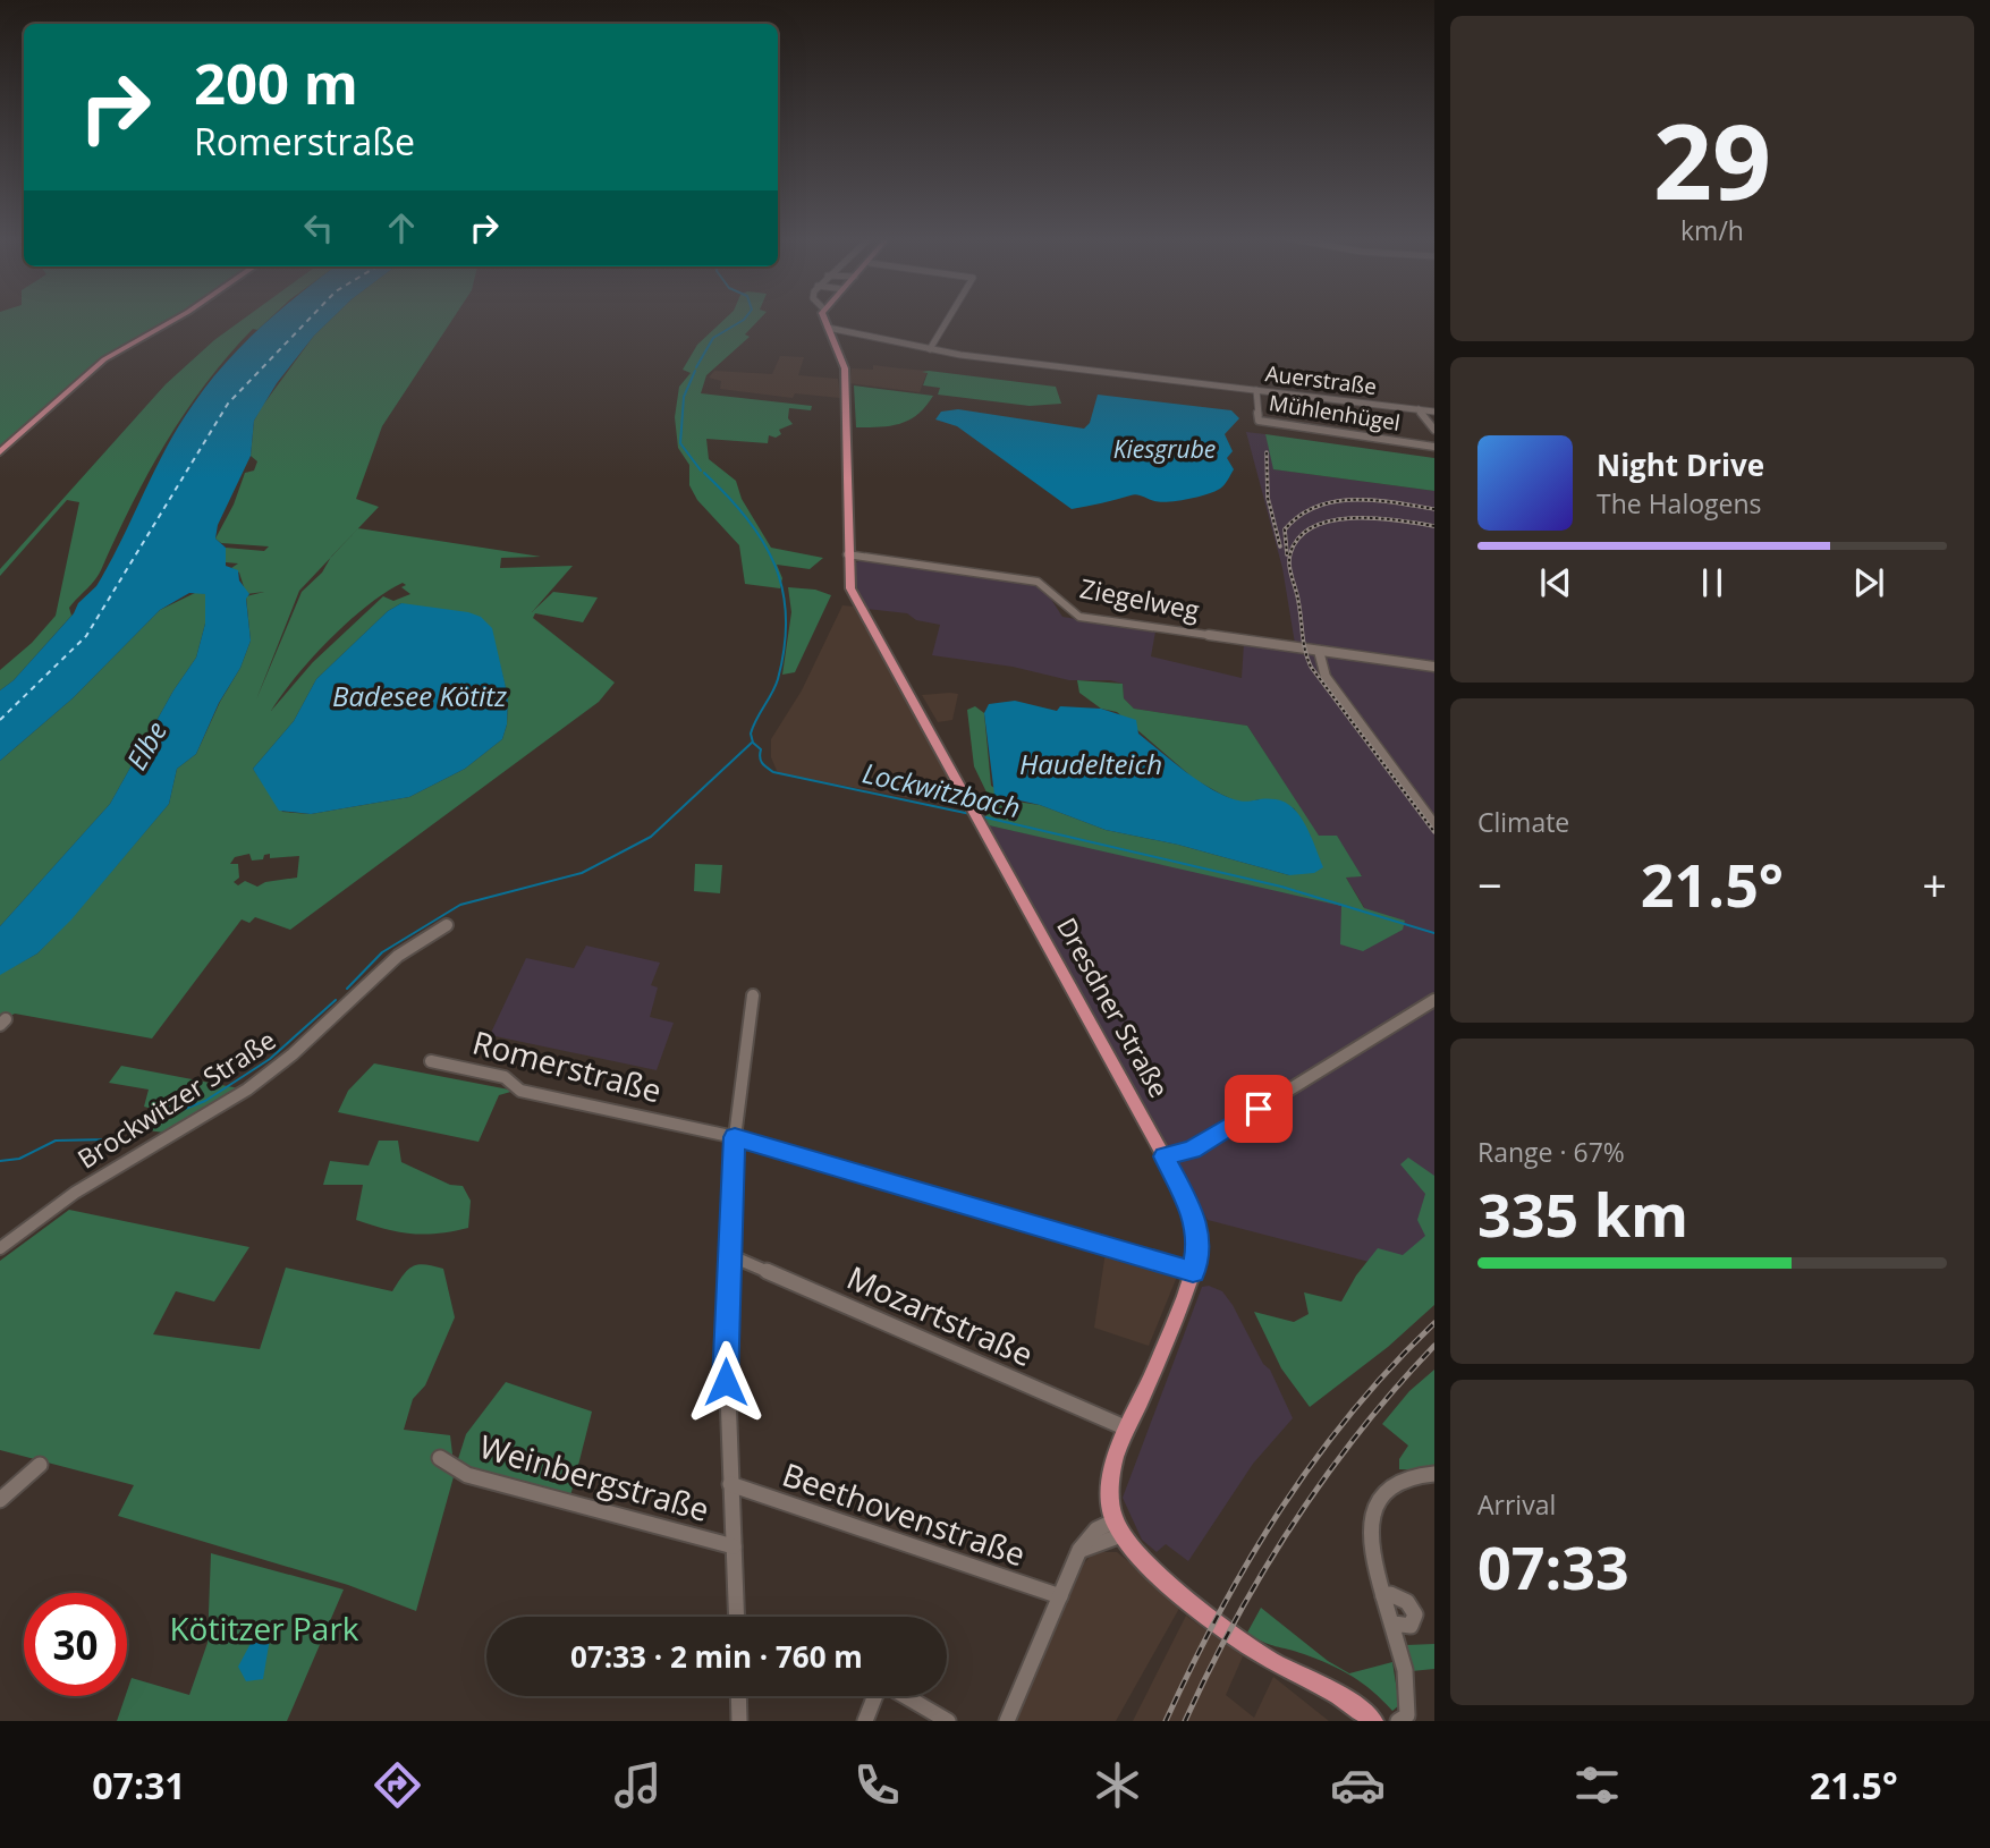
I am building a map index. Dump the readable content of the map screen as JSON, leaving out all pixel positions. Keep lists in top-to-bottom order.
{
  "streets": {
    "main road": ["Dresdner Straße"],
    "street": [
      "Auerstraße",
      "Mühlenhügel",
      "Ziegelweg",
      "Romerstraße",
      "Brockwitzer Straße",
      "Mozartstraße",
      "Weinbergstraße",
      "Beethovenstraße"
    ]
  },
  "crossings": [
    ["Auerstraße", "Mühlenhügel"],
    ["Auerstraße", "Dresdner Straße"],
    ["Ziegelweg", "Dresdner Straße"],
    ["Dresdner Straße", "Romerstraße"],
    ["Dresdner Straße", "Mozartstraße"]
  ],
  "water": [
    "Kiesgrube",
    "Badesee Kötitz",
    "Elbe",
    "Haudelteich",
    "Lockwitzbach"
  ],
  "parks": ["Kötitzer Park"],
  "page": {
    "tile": [
      ["29", "km/h"],
      "Climate",
      ["Range · 67%", "335 km"],
      ["Arrival", "07:33"]
    ],
    "turn": ["200 m", "Romerstraße"],
    "song": ["Night Drive", "The Halogens"],
    "heat": ["−", "21.5°", "+"],
    "limit": "30",
    "trip": "07:33 · 2 min · 760 m",
    "tabs": ["07:31", "21.5°"]
  }
}
